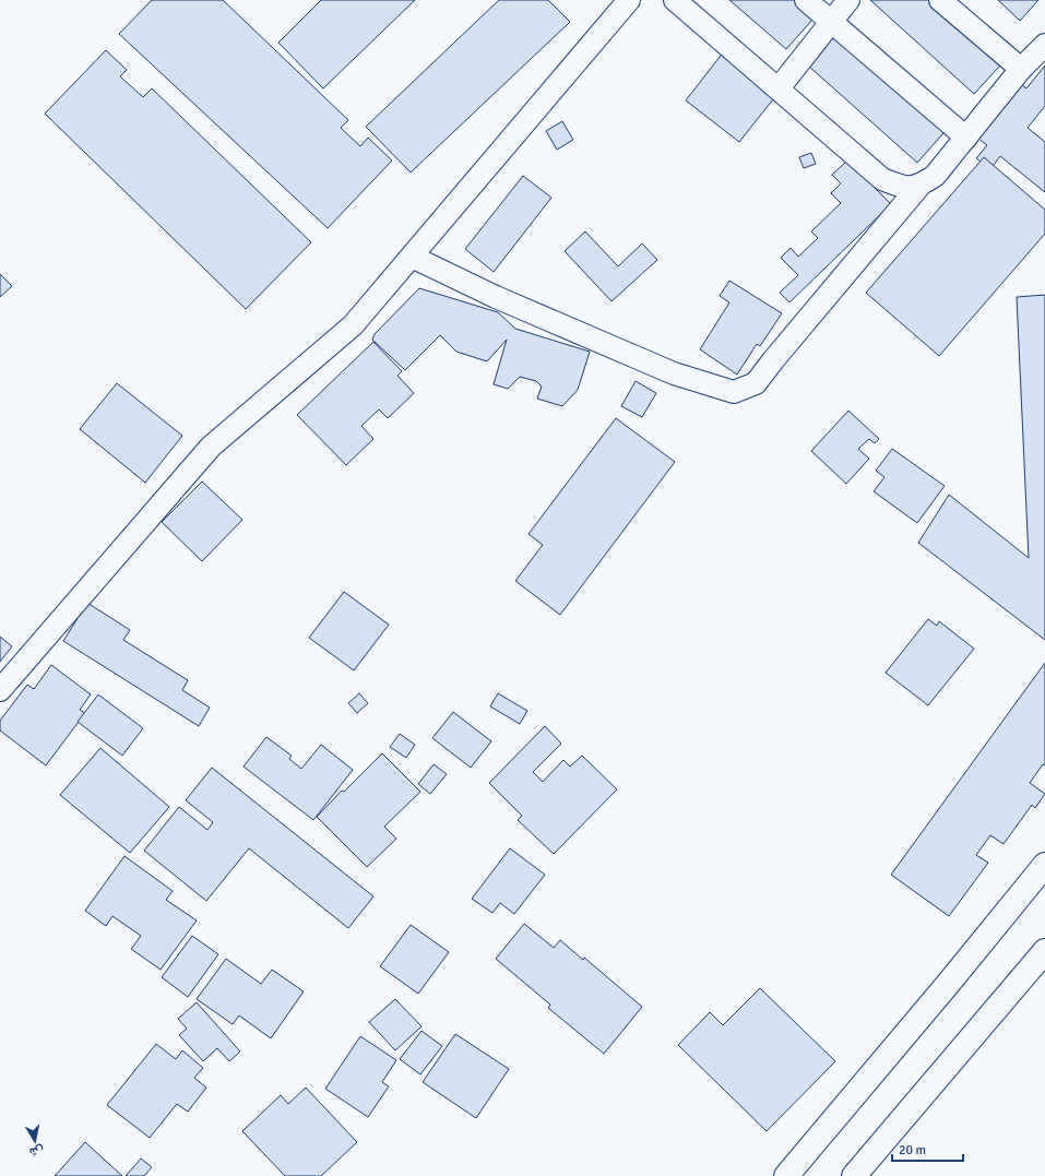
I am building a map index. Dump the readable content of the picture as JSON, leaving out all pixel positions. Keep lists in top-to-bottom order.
{
  "scale_bar": "20 m",
  "north": "bottom"
}
